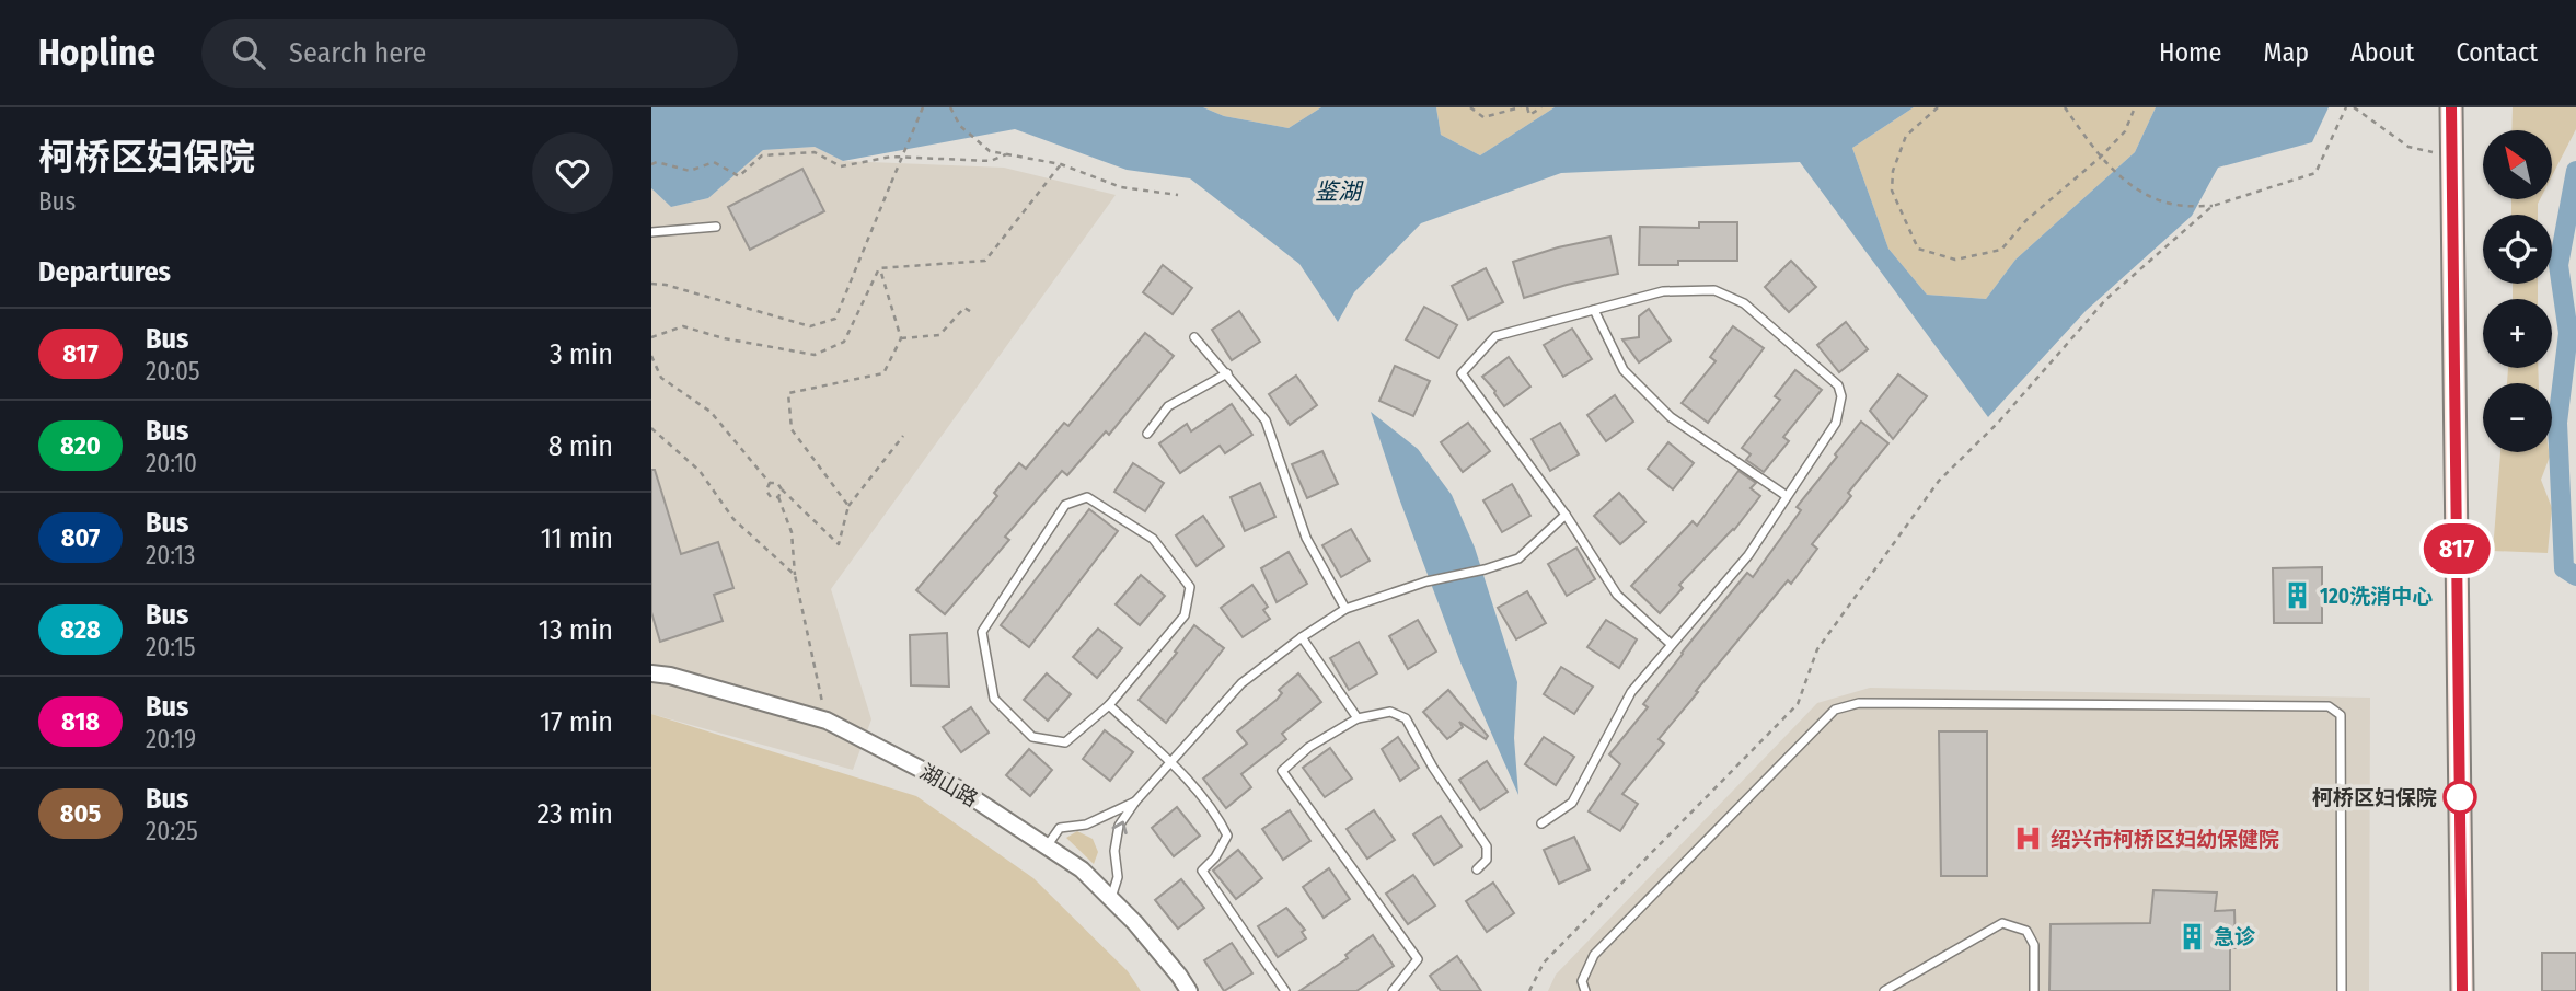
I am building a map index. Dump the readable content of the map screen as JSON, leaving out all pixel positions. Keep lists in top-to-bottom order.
{
  "streets": {
    "street": ["湖山路"]
  },
  "water": ["鉴湖"],
  "places": {
    "building": ["120洗消中心", "急诊"],
    "other": ["柯桥区妇保院"],
    "hospital": ["绍兴市柯桥区妇幼保健院"]
  },
  "lines": ["bus line 817"],
  "north": "top left",
  "page": {
    "header": "Hopline",
    "search": "Search here",
    "nav": [
      "Home",
      "Map",
      "About",
      "Contact"
    ],
    "heading": [
      ["柯桥区妇保院", "Bus"],
      "Departures"
    ],
    "on_map": "817",
    "map_buttons": ["+", "−"],
    "list": [
      {
        "mark": "817",
        "name": "Bus",
        "note": "20:05",
        "value": "3 min"
      },
      {
        "mark": "820",
        "name": "Bus",
        "note": "20:10",
        "value": "8 min"
      },
      {
        "mark": "807",
        "name": "Bus",
        "note": "20:13",
        "value": "11 min"
      },
      {
        "mark": "828",
        "name": "Bus",
        "note": "20:15",
        "value": "13 min"
      },
      {
        "mark": "818",
        "name": "Bus",
        "note": "20:19",
        "value": "17 min"
      },
      {
        "mark": "805",
        "name": "Bus",
        "note": "20:25",
        "value": "23 min"
      }
    ]
  }
}
